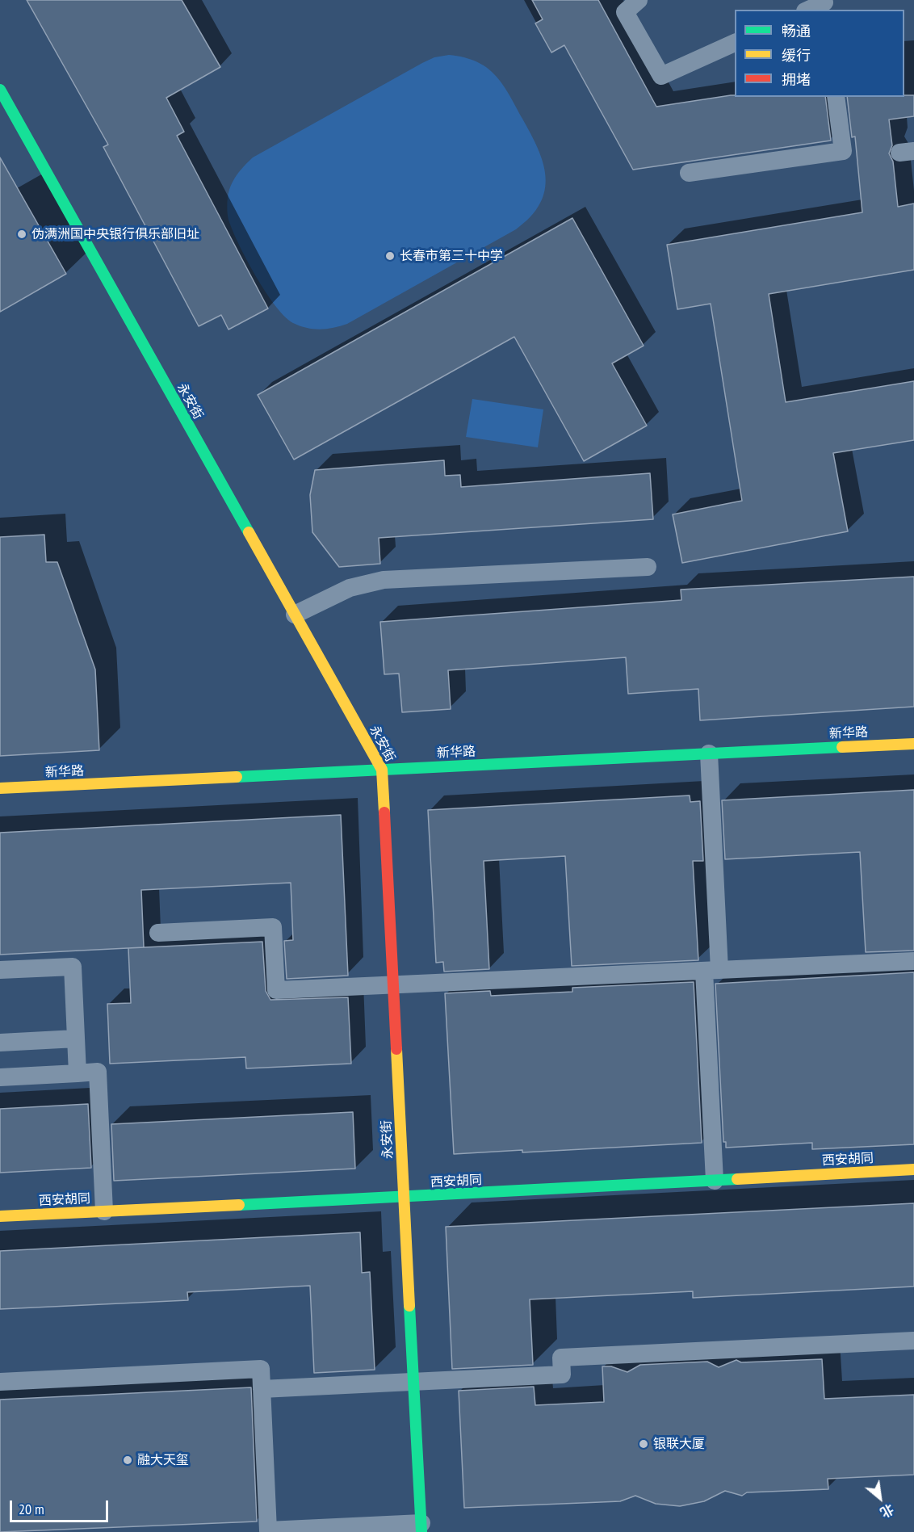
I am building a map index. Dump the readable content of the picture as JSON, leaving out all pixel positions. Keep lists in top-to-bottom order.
{
  "streets": {
    "street": ["永安街", "新华路", "西安胡同"]
  },
  "crossings": [
    ["永安街", "新华路"],
    ["永安街", "西安胡同"]
  ],
  "places": [
    "伪满洲国中央银行俱乐部旧址",
    "长春市第三十中学",
    "银联大厦",
    "融大天玺"
  ],
  "legend": ["畅通", "缓行", "拥堵"],
  "scale_bar": "20 m",
  "north": "bottom right"
}
